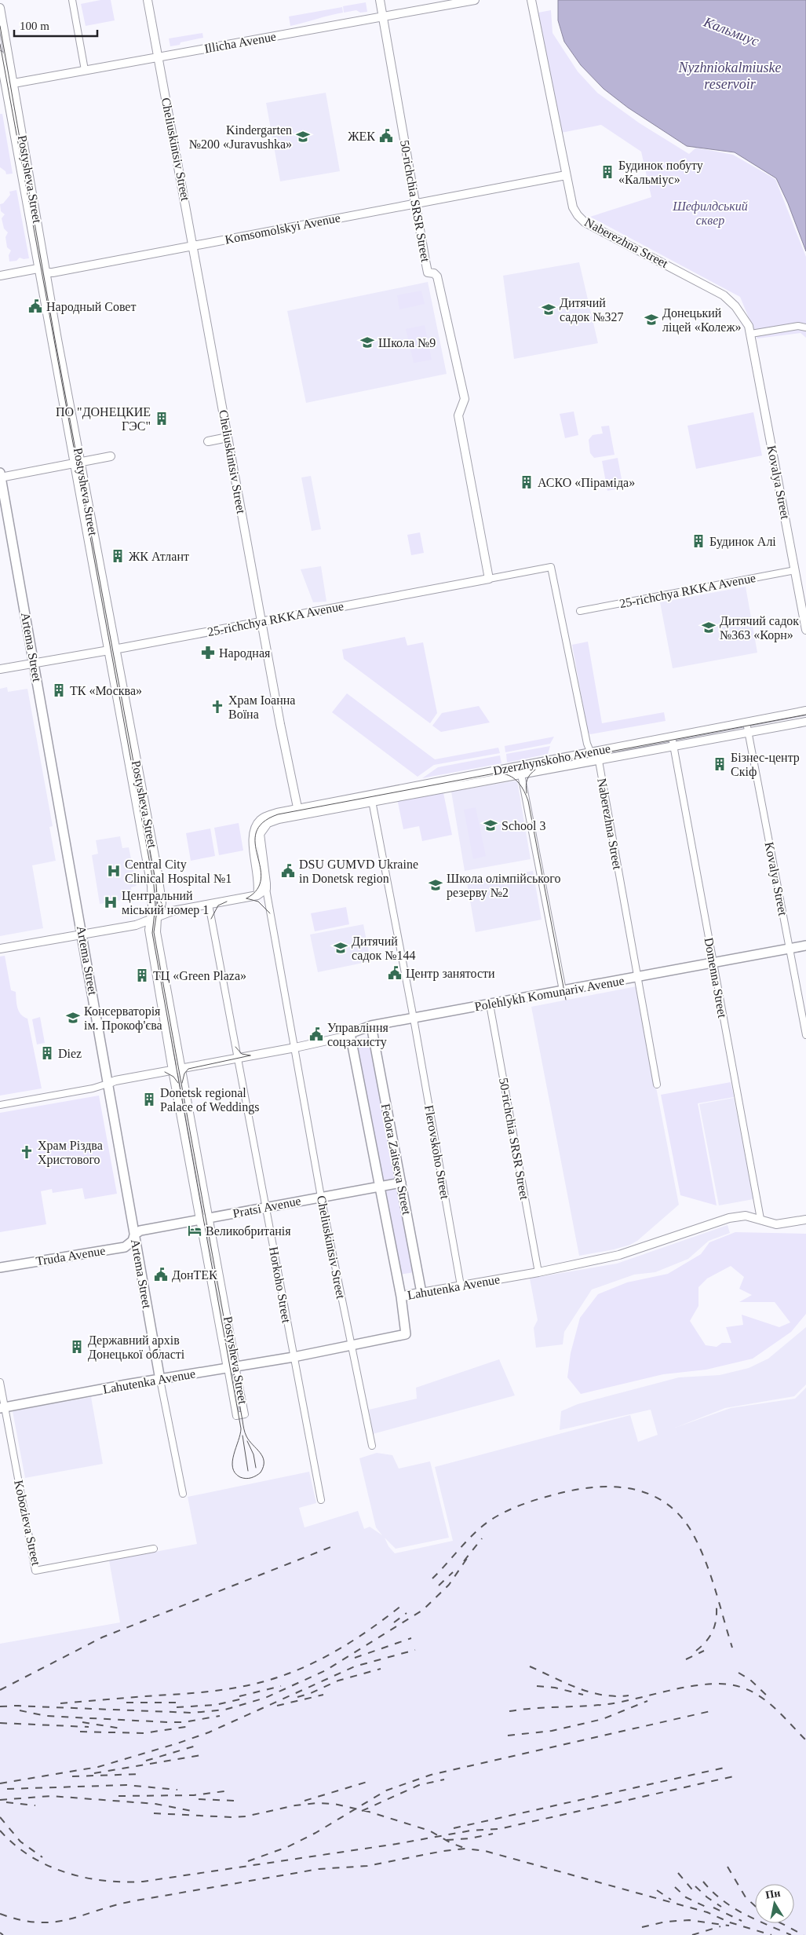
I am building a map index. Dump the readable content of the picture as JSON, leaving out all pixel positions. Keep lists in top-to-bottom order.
{
  "streets": {
    "main road": [
      "Artema Street",
      "Polehlykh Komunariv Avenue",
      "Fedora Zaitseva Street",
      "Pratsi Avenue",
      "Truda Avenue",
      "Lahutenka Avenue"
    ],
    "street": [
      "Illicha Avenue",
      "Cheliuskintsiv Street",
      "Postysheva Street",
      "50-richchia SRSR Street",
      "Komsomolskyi Avenue",
      "Naberezhna Street",
      "Kovalya Street",
      "25-richchya RKKA Avenue",
      "Dzerzhynskoho Avenue",
      "Domenna Street",
      "Flerovskoho Street",
      "Horkoho Street",
      "Kobozieva Street"
    ]
  },
  "crossings": [
    ["Illicha Avenue", "Cheliuskintsiv Street"],
    ["Illicha Avenue", "Postysheva Street"],
    ["Illicha Avenue", "50-richchia SRSR Street"],
    ["Cheliuskintsiv Street", "Komsomolskyi Avenue"],
    ["Cheliuskintsiv Street", "25-richchya RKKA Avenue"],
    ["Cheliuskintsiv Street", "Dzerzhynskoho Avenue"],
    ["Cheliuskintsiv Street", "Polehlykh Komunariv Avenue"],
    ["Cheliuskintsiv Street", "Pratsi Avenue"],
    ["Cheliuskintsiv Street", "Lahutenka Avenue"],
    ["Postysheva Street", "Komsomolskyi Avenue"],
    ["Postysheva Street", "25-richchya RKKA Avenue"],
    ["Postysheva Street", "Pratsi Avenue"],
    ["Postysheva Street", "Lahutenka Avenue"],
    ["50-richchia SRSR Street", "Komsomolskyi Avenue"],
    ["50-richchia SRSR Street", "25-richchya RKKA Avenue"],
    ["50-richchia SRSR Street", "Polehlykh Komunariv Avenue"],
    ["50-richchia SRSR Street", "Lahutenka Avenue"],
    ["Komsomolskyi Avenue", "Naberezhna Street"],
    ["Naberezhna Street", "Kovalya Street"],
    ["Naberezhna Street", "25-richchya RKKA Avenue"],
    ["Naberezhna Street", "Dzerzhynskoho Avenue"],
    ["Naberezhna Street", "Polehlykh Komunariv Avenue"],
    ["Kovalya Street", "25-richchya RKKA Avenue"],
    ["Kovalya Street", "Dzerzhynskoho Avenue"],
    ["Kovalya Street", "Polehlykh Komunariv Avenue"],
    ["25-richchya RKKA Avenue", "Artema Street"],
    ["Artema Street", "Pratsi Avenue"],
    ["Artema Street", "Truda Avenue"],
    ["Artema Street", "Lahutenka Avenue"],
    ["Dzerzhynskoho Avenue", "Domenna Street"],
    ["Domenna Street", "Polehlykh Komunariv Avenue"],
    ["Domenna Street", "Lahutenka Avenue"],
    ["Polehlykh Komunariv Avenue", "Flerovskoho Street"],
    ["Polehlykh Komunariv Avenue", "Fedora Zaitseva Street"],
    ["Polehlykh Komunariv Avenue", "Horkoho Street"],
    ["Flerovskoho Street", "Lahutenka Avenue"],
    ["Fedora Zaitseva Street", "Pratsi Avenue"],
    ["Fedora Zaitseva Street", "Lahutenka Avenue"],
    ["Pratsi Avenue", "Truda Avenue"],
    ["Pratsi Avenue", "Horkoho Street"],
    ["Horkoho Street", "Lahutenka Avenue"],
    ["Lahutenka Avenue", "Kobozieva Street"]
  ],
  "water": ["Кальмиус", "Nyzhniokalmiuske reservoir"],
  "parks": ["Шефилдський сквер"],
  "places": {
    "public building": [
      "ЖЕК",
      "Народный Совет",
      "DSU GUMVD Ukraine in Donetsk region",
      "Центр занятости",
      "Управління соцзахисту",
      "ДонТЕК"
    ],
    "school or university": [
      "Kindergarten №200 «Juravushka»",
      "Дитячий садок №327",
      "Донецький ліцей «Колеж»",
      "Школа №9",
      "Дитячий садок №363 «Корн»",
      "School 3",
      "Школа олімпійського резерву №2",
      "Дитячий садок №144",
      "Консерваторія ім. Прокоф'єва"
    ],
    "building": [
      "Будинок побуту «Кальміус»",
      "ПО \"ДОНЕЦКИЕ ГЭС\"",
      "АСКО «Піраміда»",
      "Будинок Алі",
      "ЖК Атлант",
      "ТК «Москва»",
      "Бізнес-центр Скіф",
      "ТЦ «Green Plaza»",
      "Diez",
      "Donetsk regional Palace of Weddings",
      "Державний архів Донецької області"
    ],
    "pharmacy": ["Народная"],
    "church": ["Храм Іоанна Воїна", "Храм Різдва Христового"],
    "hospital": ["Central City Clinical Hospital №1", "Центральний міський номер 1"],
    "hotel": ["Великобританія"]
  },
  "scale_bar": "100 m",
  "north": "top"
}
